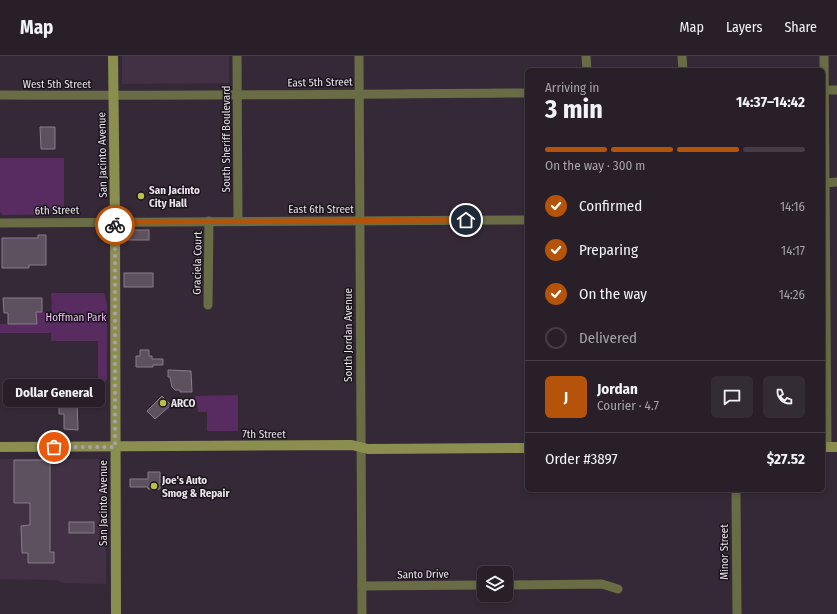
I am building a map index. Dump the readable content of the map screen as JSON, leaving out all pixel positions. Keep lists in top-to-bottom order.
{
  "streets": {
    "main road": ["San Jacinto Avenue", "7th Street"],
    "street": [
      "East 5th Street",
      "West 5th Street",
      "South Sheriff Boulevard",
      "East 6th Street",
      "6th Street",
      "Graciela Court",
      "South Jordan Avenue",
      "Minor Street",
      "Santo Drive"
    ]
  },
  "crossings": [
    ["East 5th Street", "West 5th Street"],
    ["East 5th Street", "South Sheriff Boulevard"],
    ["East 5th Street", "San Jacinto Avenue"],
    ["East 5th Street", "South Jordan Avenue"],
    ["West 5th Street", "San Jacinto Avenue"],
    ["South Sheriff Boulevard", "East 6th Street"],
    ["San Jacinto Avenue", "East 6th Street"],
    ["San Jacinto Avenue", "6th Street"],
    ["San Jacinto Avenue", "7th Street"],
    ["East 6th Street", "6th Street"],
    ["East 6th Street", "Graciela Court"],
    ["East 6th Street", "South Jordan Avenue"],
    ["South Jordan Avenue", "7th Street"],
    ["South Jordan Avenue", "Santo Drive"]
  ],
  "parks": ["Hoffman Park"],
  "places": [
    "San Jacinto City Hall",
    "ARCO",
    "Dollar General",
    "Joe's Auto Smog & Repair"
  ],
  "page": {
    "header": "Map",
    "nav": ["Map", "Layers", "Share"],
    "heading": ["3 min", "Arriving in", "14:37–14:42"],
    "panel": [
      "Jordan",
      "Courier · 4.7",
      "Order #3897",
      "$27.52"
    ],
    "bar": "On the way · 300 m",
    "list": [
      ["Confirmed", "14:16"],
      ["Preparing", "14:17"],
      ["On the way", "14:26"],
      "Delivered"
    ],
    "round": "J",
    "bubble": "Dollar General"
  }
}
